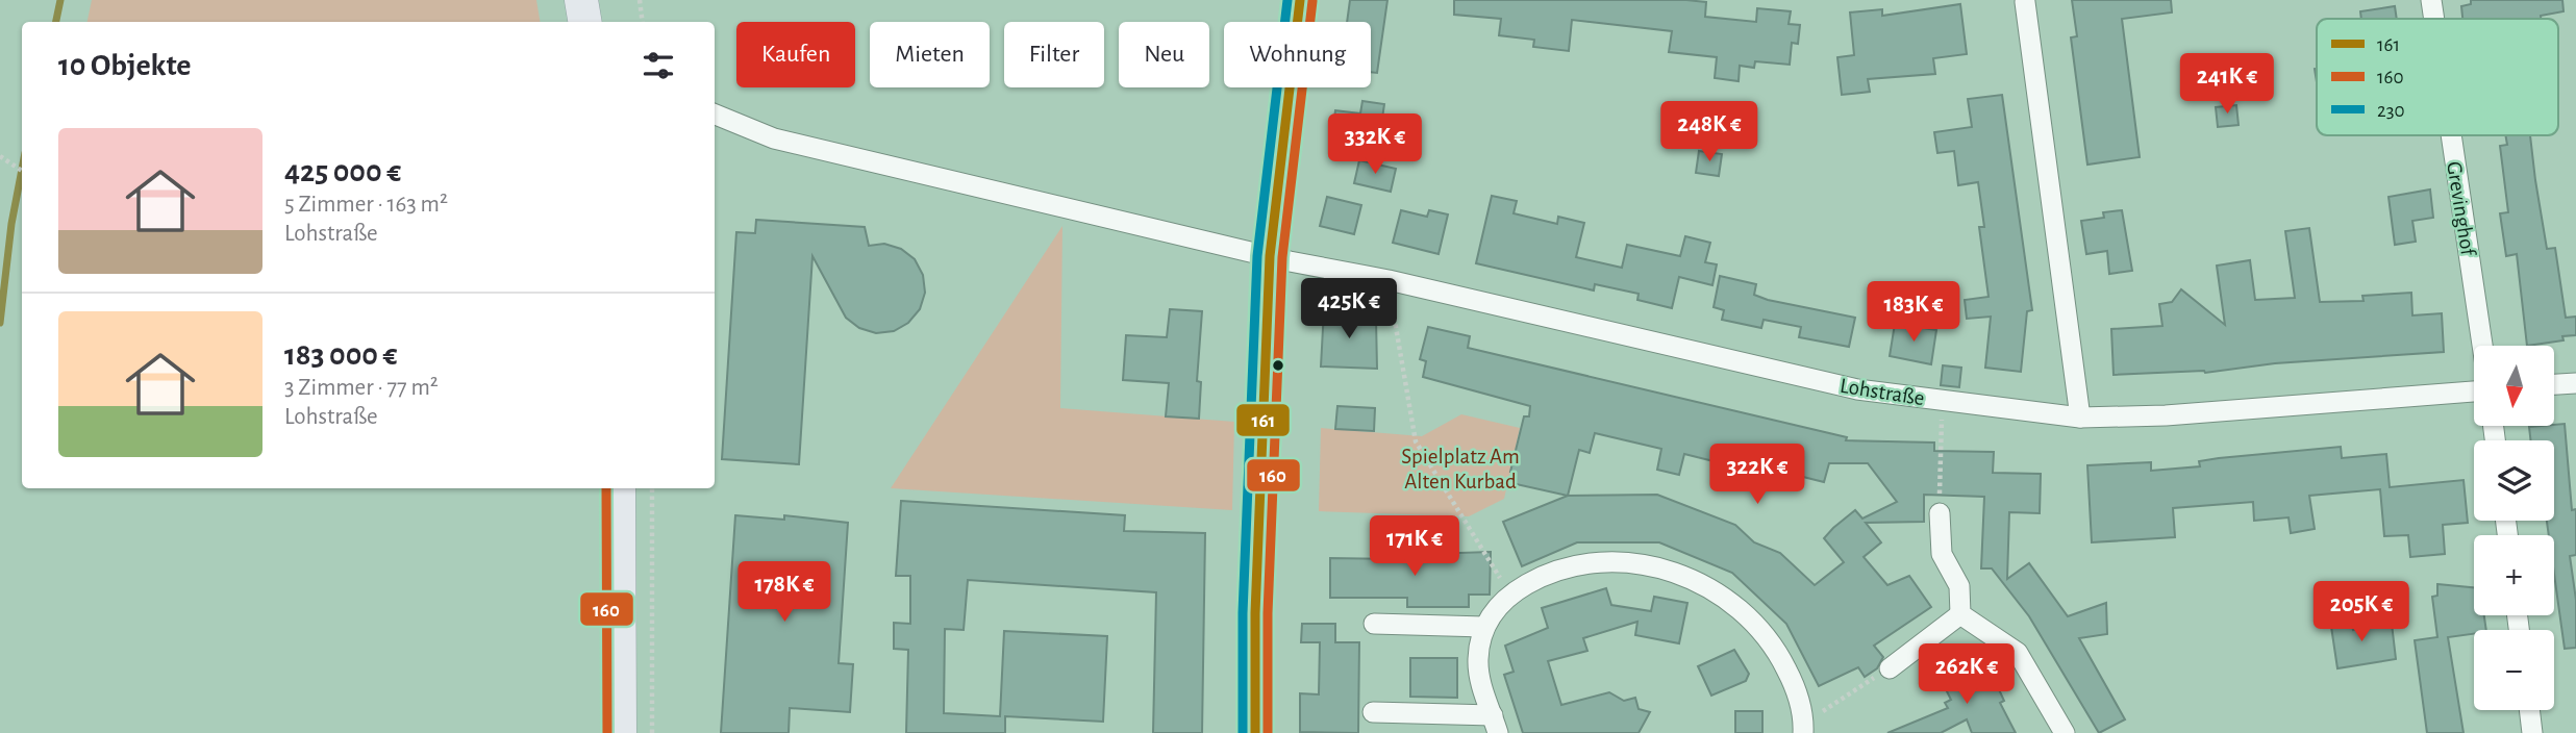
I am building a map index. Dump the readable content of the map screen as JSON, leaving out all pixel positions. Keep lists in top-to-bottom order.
{
  "streets": {
    "street": ["Grevinghof", "Lohstraße"]
  },
  "parks": ["Spielplatz Am Alten Kurbad"],
  "lines": ["transit line 161", "transit line 230", "transit line 160"],
  "legend": ["161", "160", "230"],
  "north": "bottom",
  "page": {
    "chip": [
      "Kaufen",
      "Mieten",
      "Filter",
      "Neu",
      "Wohnung"
    ],
    "heading": "10 Objekte",
    "price": [
      "241K €",
      "248K €",
      "332K €",
      "425K €",
      "183K €",
      "322K €",
      "171K €",
      "178K €",
      "205K €",
      "262K €"
    ],
    "list": [
      {
        "name": "425 000 €",
        "note": "5 Zimmer · 163 m² · Lohstraße"
      },
      {
        "name": "183 000 €",
        "note": "3 Zimmer · 77 m² · Lohstraße"
      }
    ],
    "map_buttons": ["+", "−"]
  }
}
